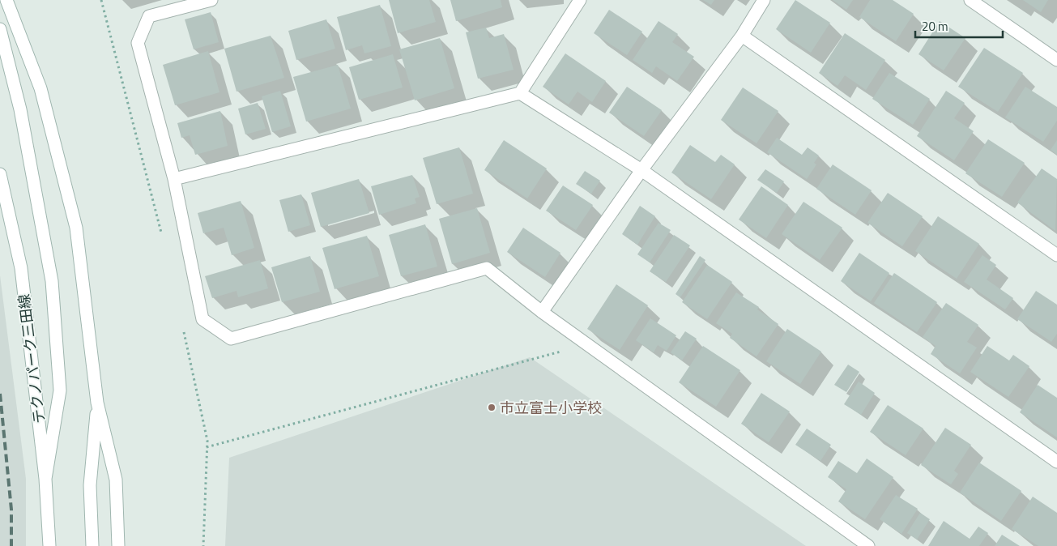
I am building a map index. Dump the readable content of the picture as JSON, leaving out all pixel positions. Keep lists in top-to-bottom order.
{
  "streets": {
    "street": ["テクノパーク三田線"]
  },
  "places": ["市立富士小学校"],
  "scale_bar": "20 m"
}
